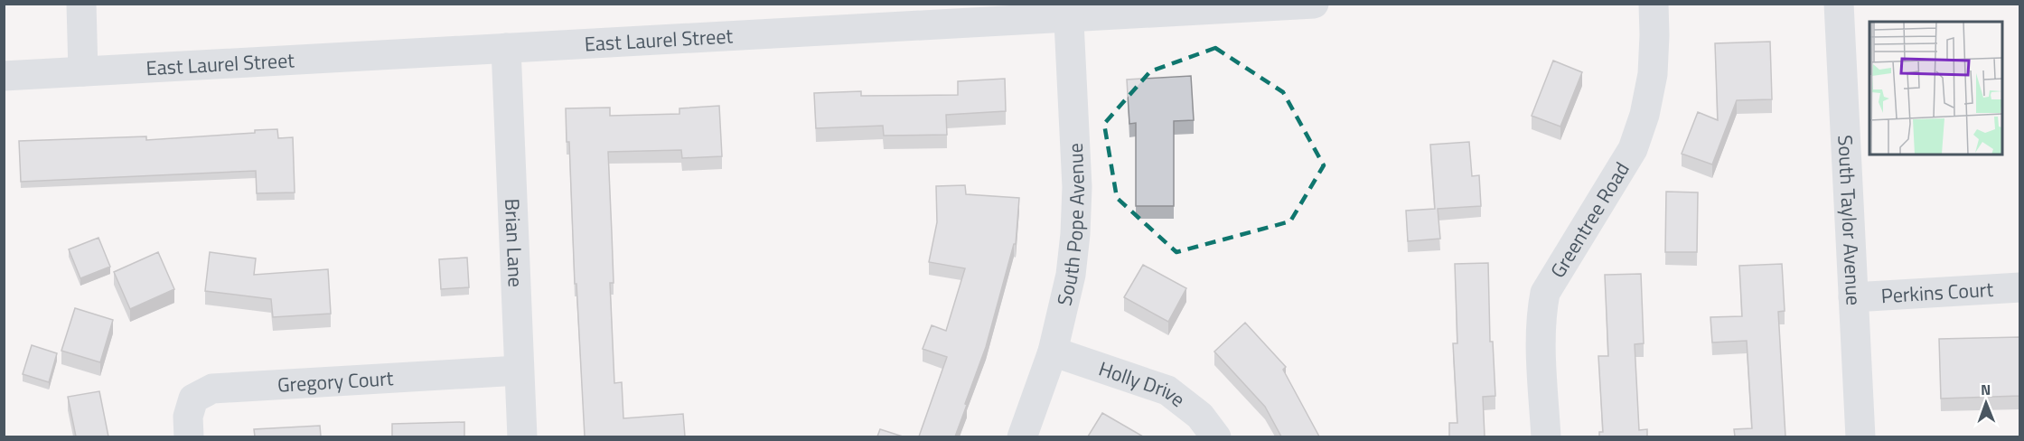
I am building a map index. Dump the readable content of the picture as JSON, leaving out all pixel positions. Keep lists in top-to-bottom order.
{
  "streets": {
    "street": [
      "East Laurel Street",
      "Greentree Road",
      "South Taylor Avenue",
      "South Pope Avenue",
      "Brian Lane",
      "Perkins Court",
      "Gregory Court",
      "Holly Drive"
    ]
  },
  "crossings": [
    ["East Laurel Street", "South Pope Avenue"],
    ["East Laurel Street", "Brian Lane"],
    ["South Taylor Avenue", "Perkins Court"],
    ["South Pope Avenue", "Holly Drive"],
    ["Brian Lane", "Gregory Court"]
  ],
  "north": "top"
}
